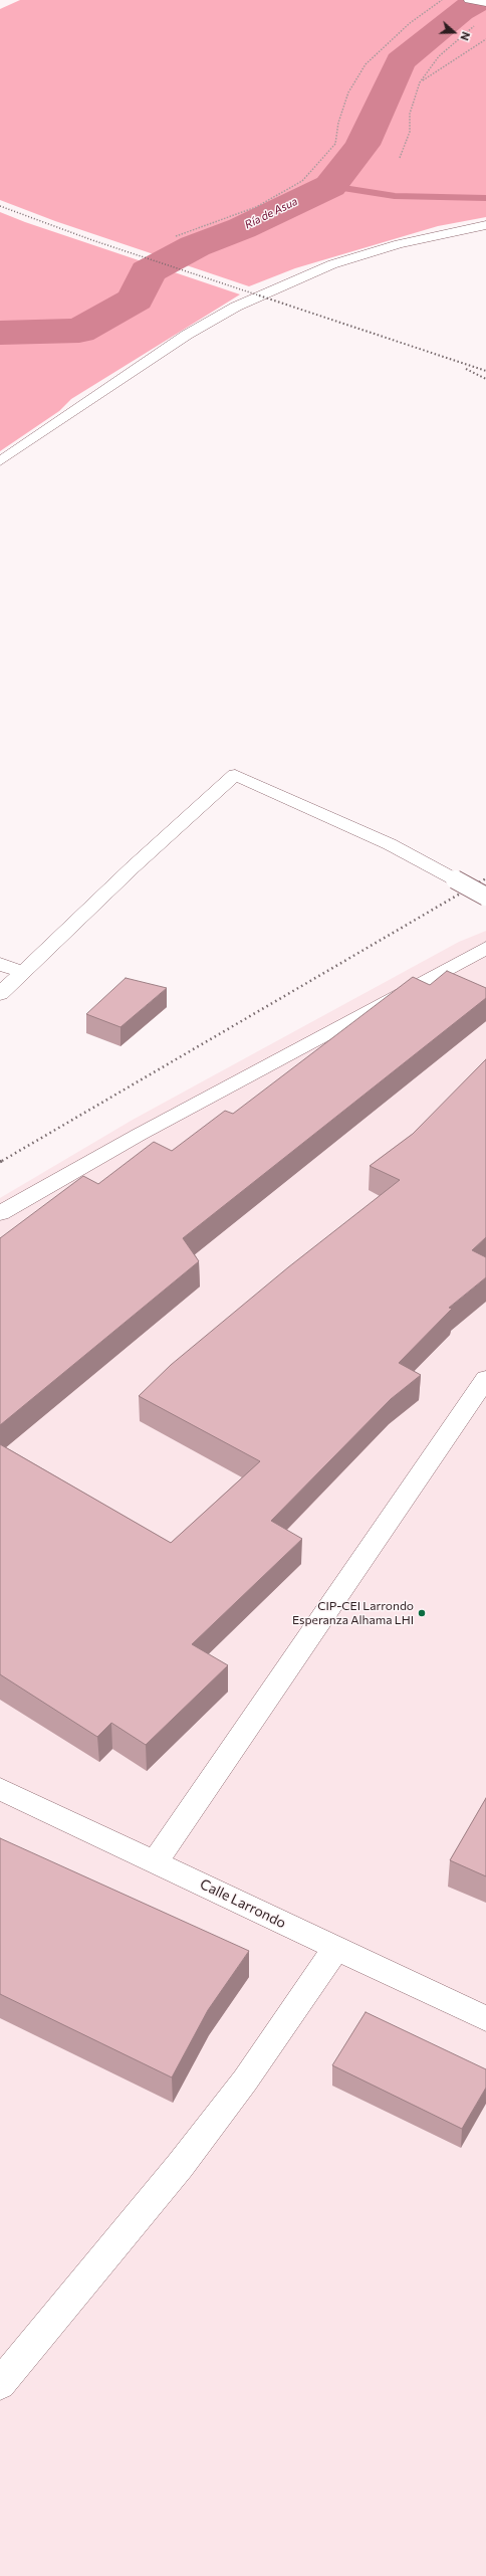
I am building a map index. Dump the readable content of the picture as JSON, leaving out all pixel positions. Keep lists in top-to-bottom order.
{
  "streets": {
    "street": ["Calle Larrondo"]
  },
  "water": ["Ría de Asua"],
  "places": ["CIP-CEI Larrondo Esperanza Alhama LHI"],
  "north": "right"
}
